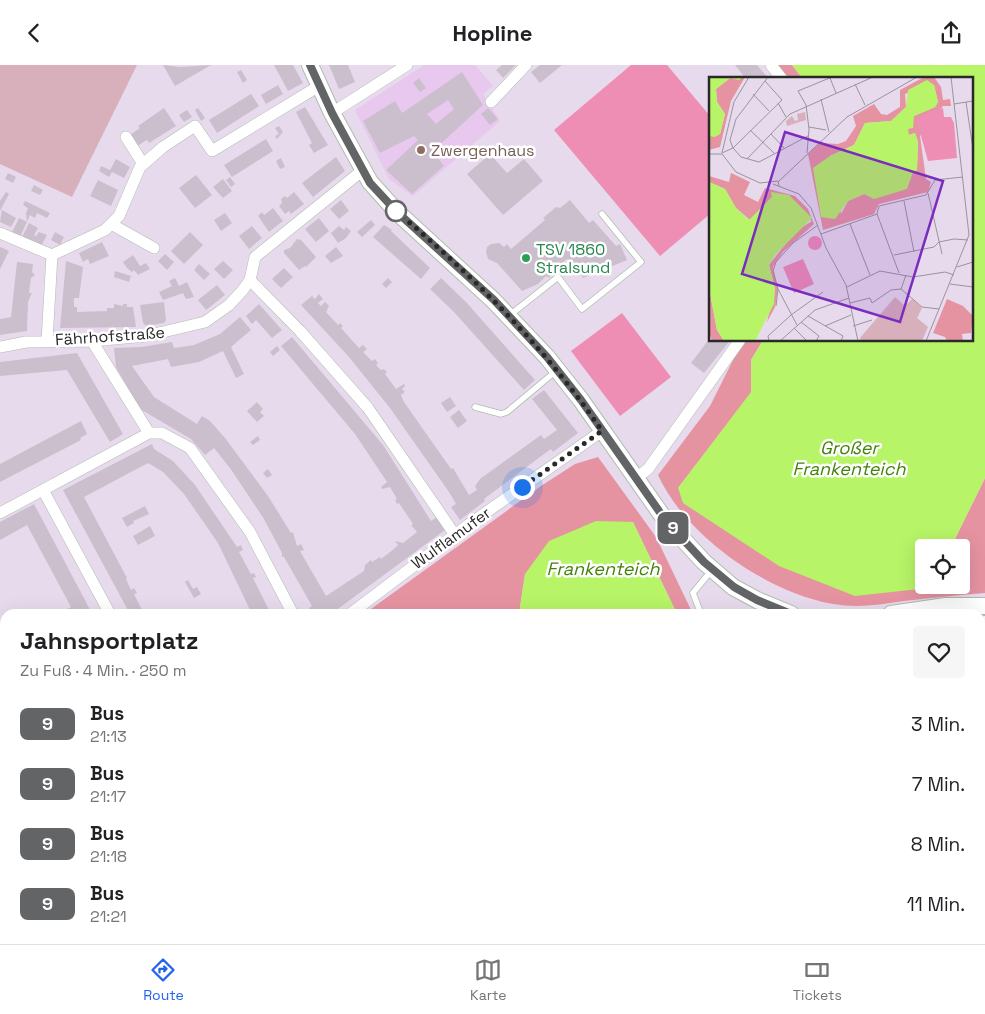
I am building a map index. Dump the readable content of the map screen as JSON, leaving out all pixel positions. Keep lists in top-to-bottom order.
{
  "streets": {
    "street": ["Fährhofstraße", "Wulflamufer"]
  },
  "water": ["Großer Frankenteich", "Frankenteich"],
  "places": ["Zwergenhaus", "TSV 1860 Stralsund"],
  "lines": ["bus line 9"],
  "page": {
    "header": "Hopline",
    "on_map": "9",
    "heading": ["Jahnsportplatz", "Zu Fuß · 4 Min. · 250 m"],
    "list": [
      {
        "mark": "9",
        "name": "Bus",
        "note": "21:13",
        "value": "3 Min."
      },
      {
        "mark": "9",
        "name": "Bus",
        "note": "21:17",
        "value": "7 Min."
      },
      {
        "mark": "9",
        "name": "Bus",
        "note": "21:18",
        "value": "8 Min."
      },
      {
        "mark": "9",
        "name": "Bus",
        "note": "21:21",
        "value": "11 Min."
      }
    ],
    "tabs": ["Route", "Karte", "Tickets"]
  }
}
